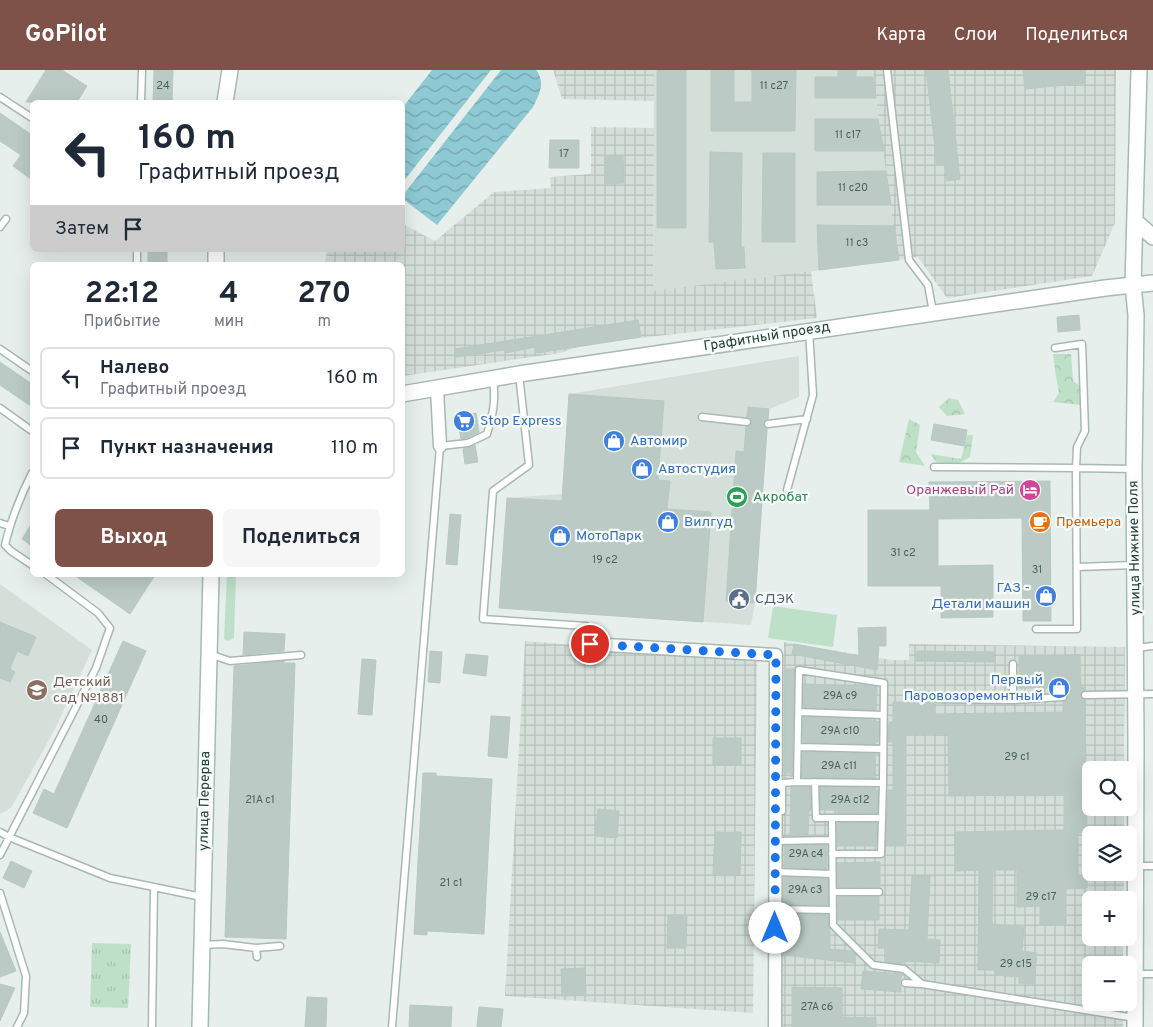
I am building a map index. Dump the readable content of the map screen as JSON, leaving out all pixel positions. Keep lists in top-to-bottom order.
{
  "streets": {
    "main road": ["Графитный проезд", "улица Нижние Поля", "улица Перерва"]
  },
  "crossings": [
    ["Графитный проезд", "улица Нижние Поля"]
  ],
  "places": {
    "supermarket": ["Stop Express"],
    "shop": [
      "Автомир",
      "Автостудия",
      "Вилгуд",
      "МотоПарк",
      "ГАЗ - Детали машин",
      "Первый Паровозоремонтный"
    ],
    "hotel": ["Оранжевый Рай"],
    "sports": ["Акробат"],
    "cafe": ["Премьера"],
    "public building": ["СДЭК"],
    "school or university": ["Детский сад №1881"]
  },
  "house_numbers": [
    "24",
    "11 с27",
    "11 c17",
    "17",
    "11 c20",
    "11 с3",
    "31 с2",
    "19 с2",
    "31",
    "29А с9",
    "40",
    "29А с10",
    "29 с1",
    "29А с11",
    "21А с1",
    "29А с12",
    "29А с4",
    "21 с1",
    "29А с3",
    "29 с17",
    "29 с15",
    "27A с6"
  ],
  "page": {
    "header": "GoPilot",
    "nav": ["Карта", "Слои", "Поделиться"],
    "turn": ["160 m", "Графитный проезд"],
    "then": "Затем",
    "eta": [
      "22:12",
      "Прибытие",
      "4",
      "мин",
      "270",
      "m"
    ],
    "list": [
      {
        "name": "Налево",
        "note": "Графитный проезд",
        "value": "160 m"
      },
      {
        "name": "Пункт назначения",
        "value": "110 m"
      }
    ],
    "buttons": ["Выход", "Поделиться"],
    "map_buttons": ["+", "−"]
  }
}
